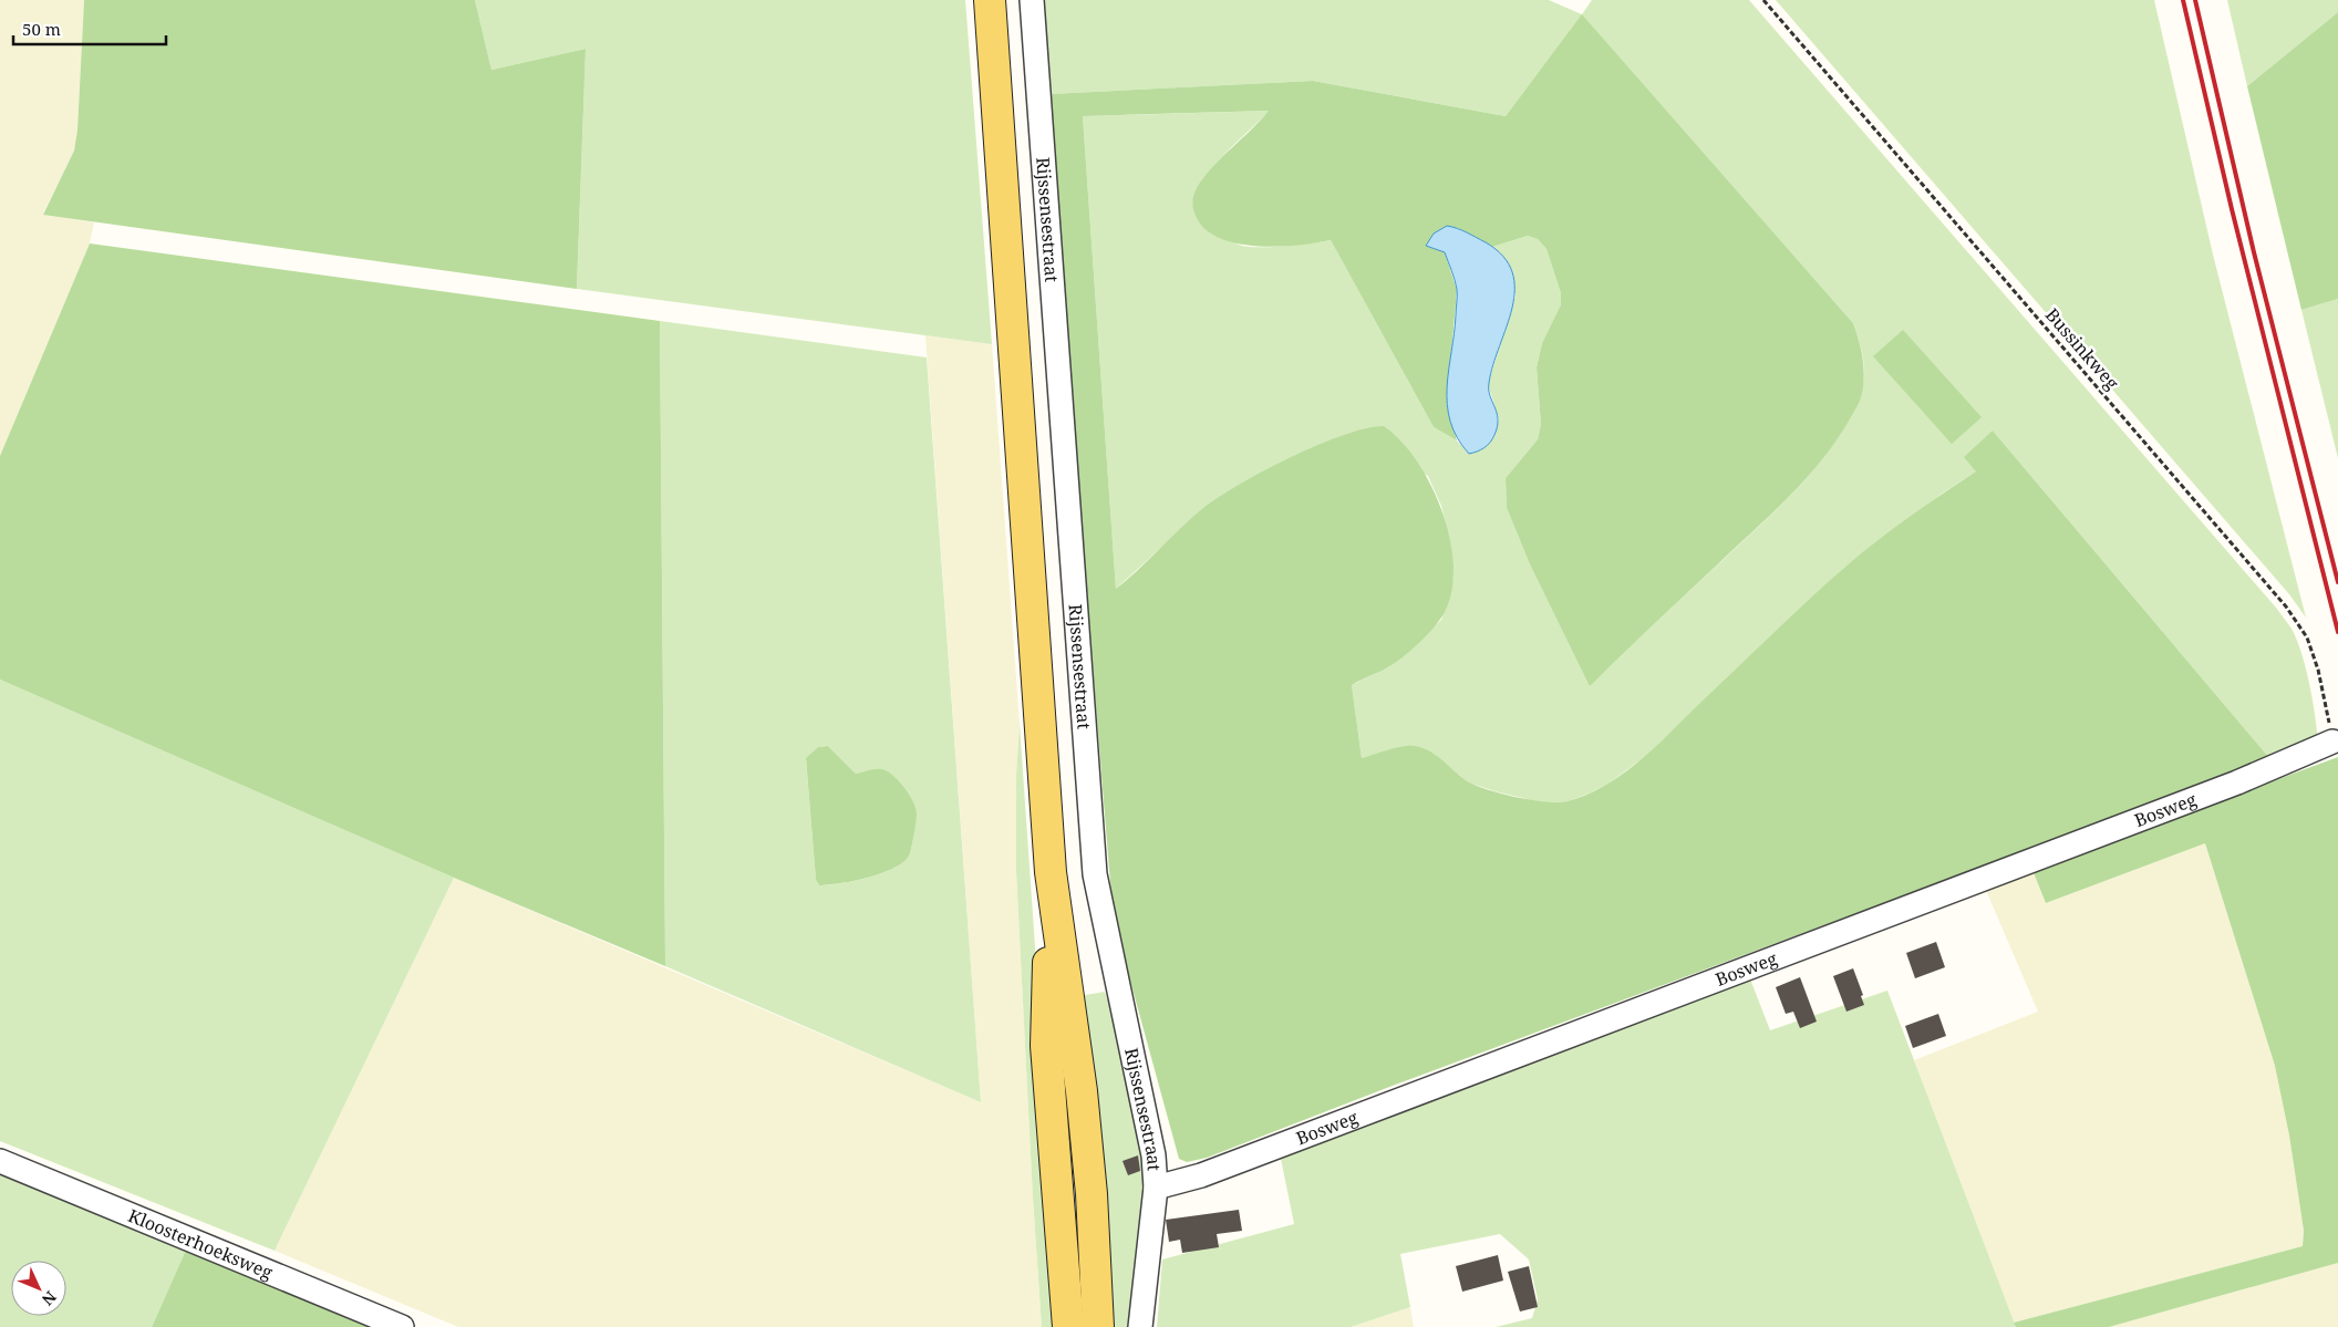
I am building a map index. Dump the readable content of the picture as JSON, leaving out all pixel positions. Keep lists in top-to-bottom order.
{
  "streets": {
    "street": ["Rijssensestraat", "Bosweg", "Kloosterhoeksweg"],
    "path": ["Bussinkweg"]
  },
  "crossings": [
    ["Rijssensestraat", "Bosweg"],
    ["Bussinkweg", "Bosweg"]
  ],
  "scale_bar": "50 m",
  "north": "bottom right"
}
